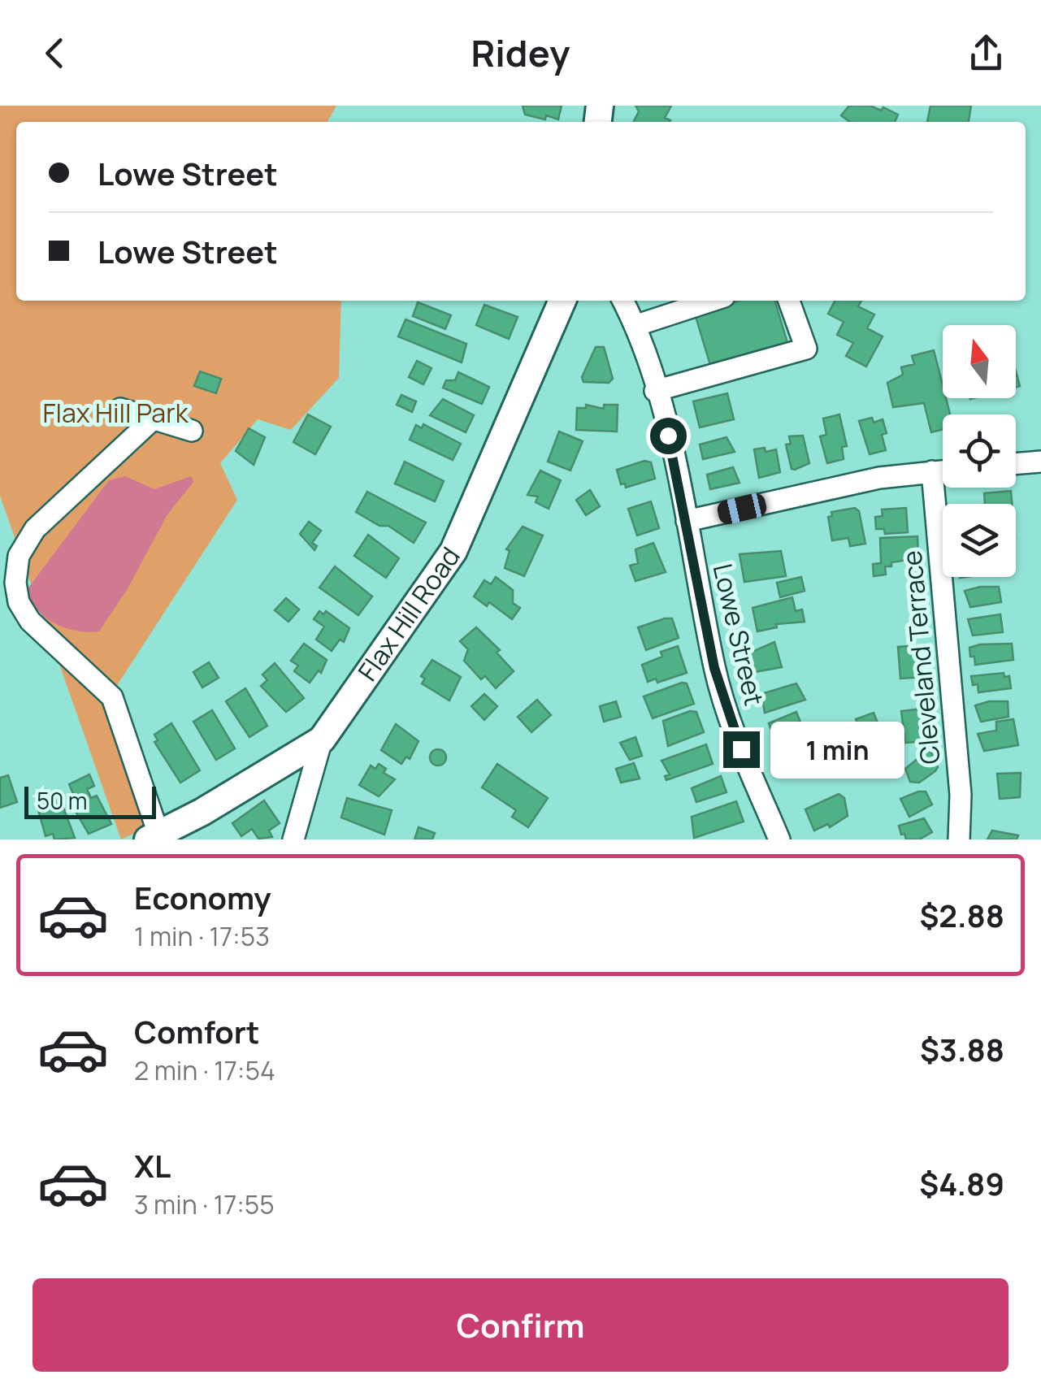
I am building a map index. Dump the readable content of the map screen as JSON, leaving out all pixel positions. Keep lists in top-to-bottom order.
{
  "streets": {
    "main road": ["Flax Hill Road"],
    "street": ["Lowe Street", "Cleveland Terrace"]
  },
  "parks": ["Flax Hill Park"],
  "scale_bar": "50 m",
  "north": "top",
  "page": {
    "header": "Ridey",
    "banner": ["Lowe Street", "Lowe Street"],
    "bubble": "1 min",
    "scale": "50 m",
    "list": [
      {
        "name": "Economy",
        "note": "1 min · 17:53",
        "value": "$2.88"
      },
      {
        "name": "Comfort",
        "note": "2 min · 17:54",
        "value": "$3.88"
      },
      {
        "name": "XL",
        "note": "3 min · 17:55",
        "value": "$4.89"
      }
    ],
    "buttons": "Confirm"
  }
}
